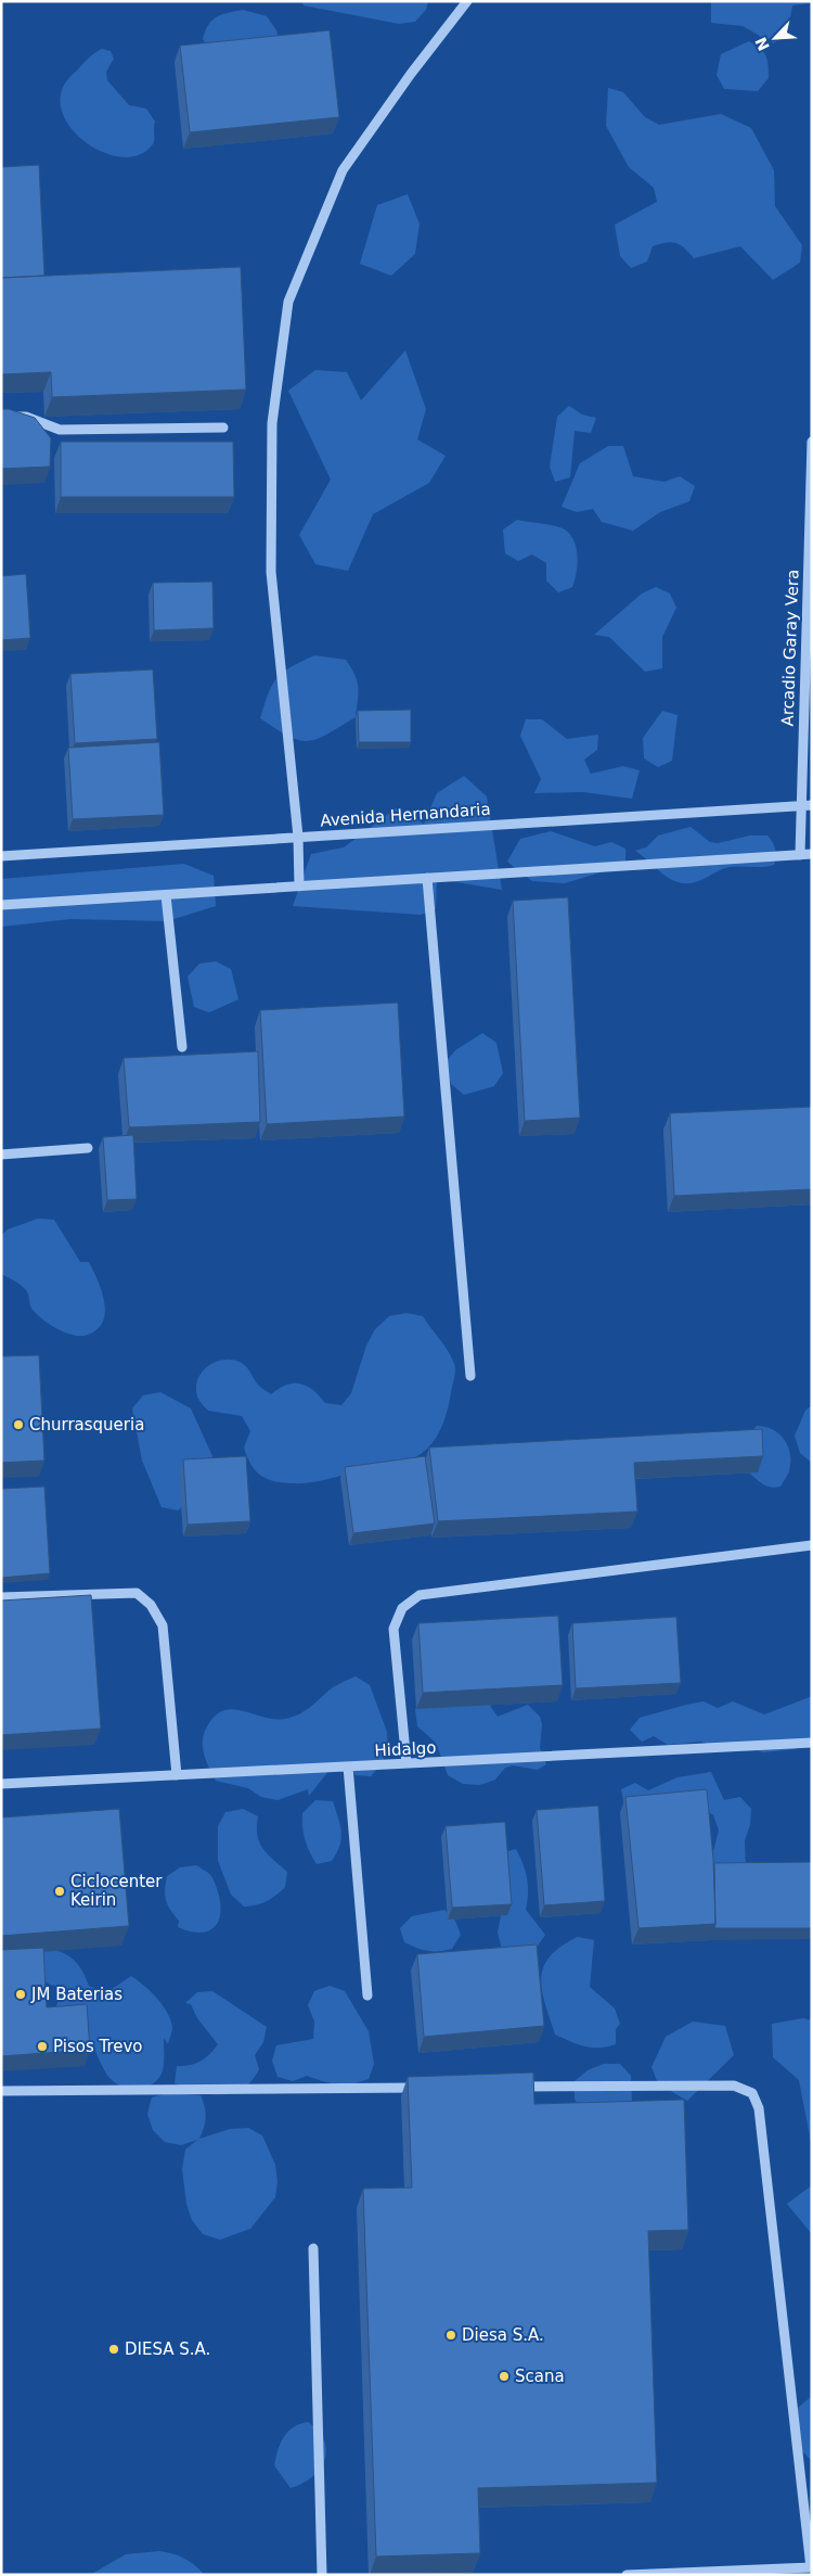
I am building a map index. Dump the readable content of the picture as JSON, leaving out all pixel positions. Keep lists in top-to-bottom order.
{
  "streets": {
    "street": ["Arcadio Garay Vera", "Avenida Hernandaria", "Hidalgo"]
  },
  "crossings": [
    ["Arcadio Garay Vera", "Avenida Hernandaria"]
  ],
  "places": [
    "Churrasqueria",
    "Ciclocenter Keirin",
    "JM Baterias",
    "Pisos Trevo",
    "Diesa S.A.",
    "DIESA S.A.",
    "Scana"
  ],
  "north": "bottom left"
}
